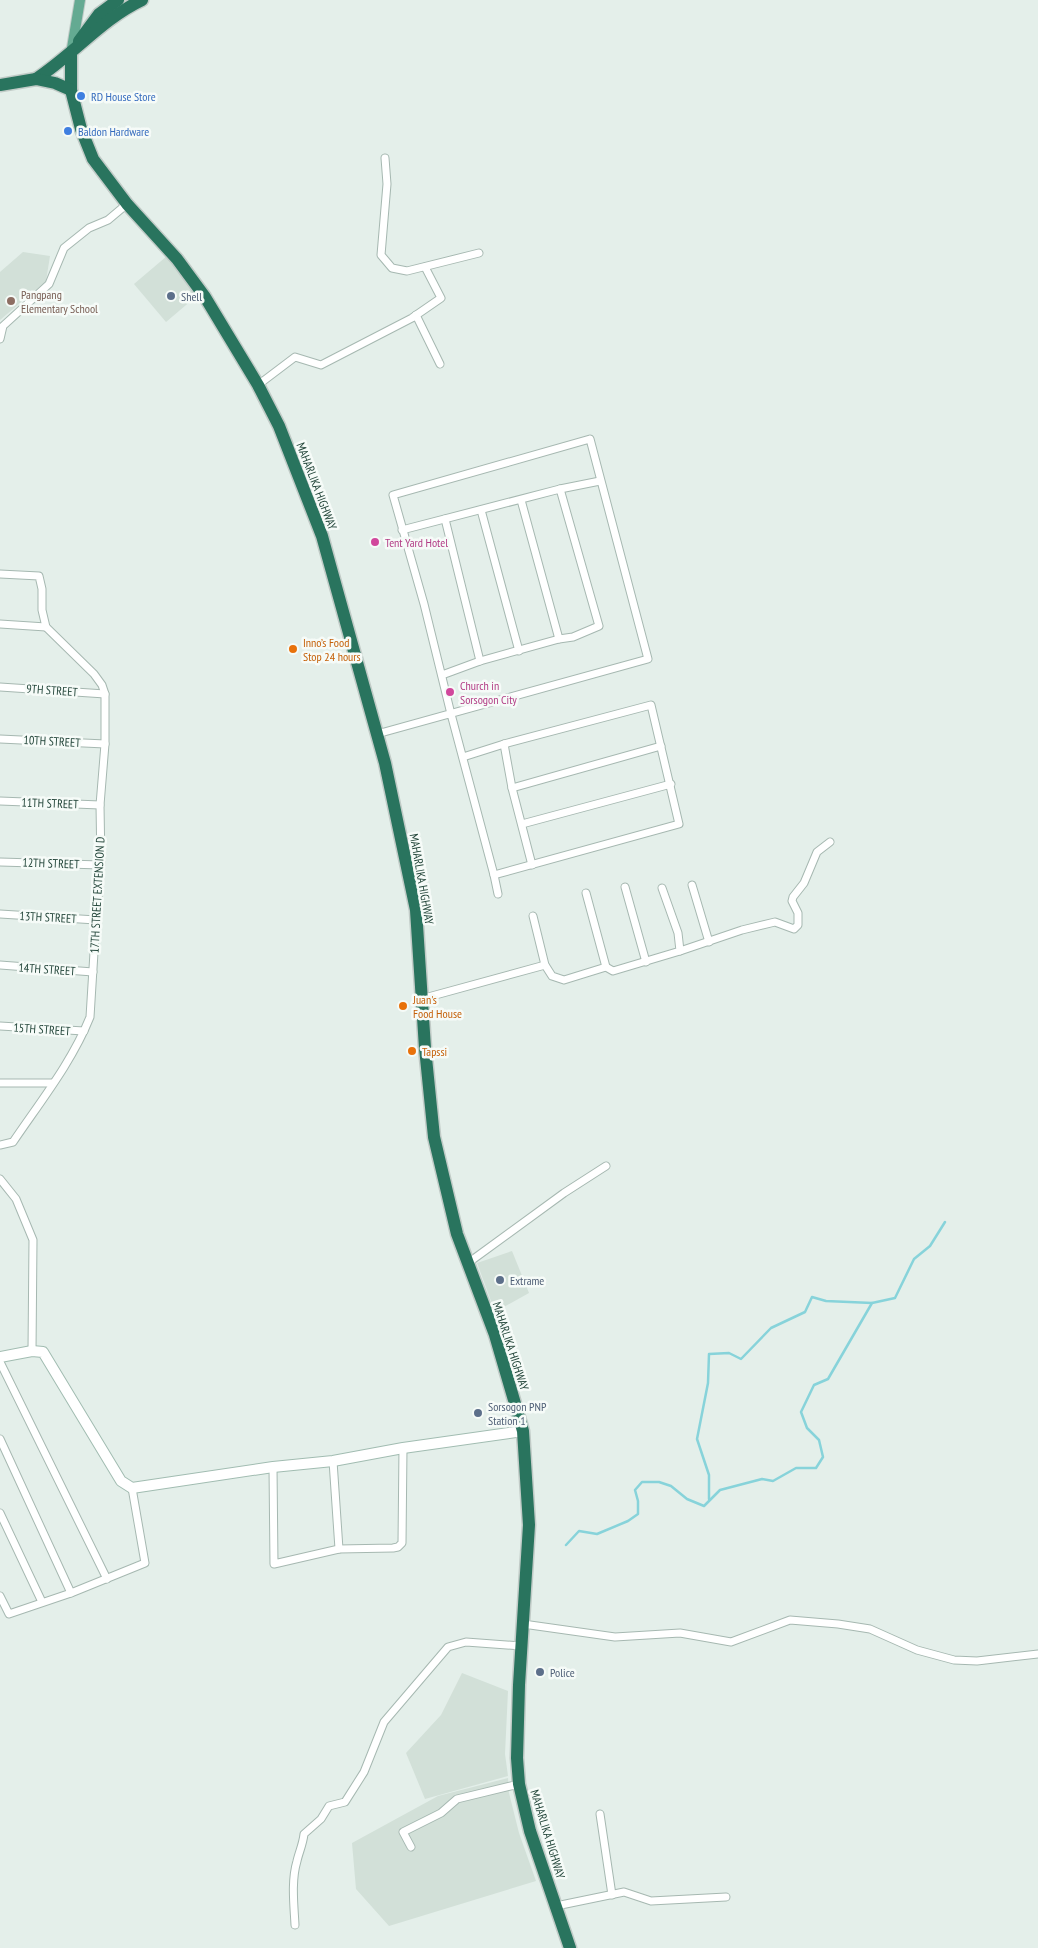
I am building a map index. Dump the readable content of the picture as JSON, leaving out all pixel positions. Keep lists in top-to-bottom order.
{
  "streets": {
    "highway": ["MAHARLIKA HIGHWAY"],
    "street": [
      "9TH STREET",
      "10TH STREET",
      "11TH STREET",
      "12TH STREET",
      "17TH STREET EXTENSION D",
      "13TH STREET",
      "14TH STREET",
      "15TH STREET"
    ]
  },
  "crossings": [
    ["9TH STREET", "17TH STREET EXTENSION D"],
    ["10TH STREET", "17TH STREET EXTENSION D"],
    ["11TH STREET", "17TH STREET EXTENSION D"],
    ["12TH STREET", "17TH STREET EXTENSION D"],
    ["17TH STREET EXTENSION D", "13TH STREET"],
    ["17TH STREET EXTENSION D", "14TH STREET"],
    ["17TH STREET EXTENSION D", "15TH STREET"]
  ],
  "places": [
    "RD House Store",
    "Baldon Hardware",
    "Shell",
    "Pangpang Elementary School",
    "Tent Yard Hotel",
    "Inno’s Food Stop 24 hours",
    "Church in Sorsogon City",
    "Juan's Food House",
    "Tapssi",
    "Extrame",
    "Sorsogon PNP Station 1",
    "Police"
  ]
}
